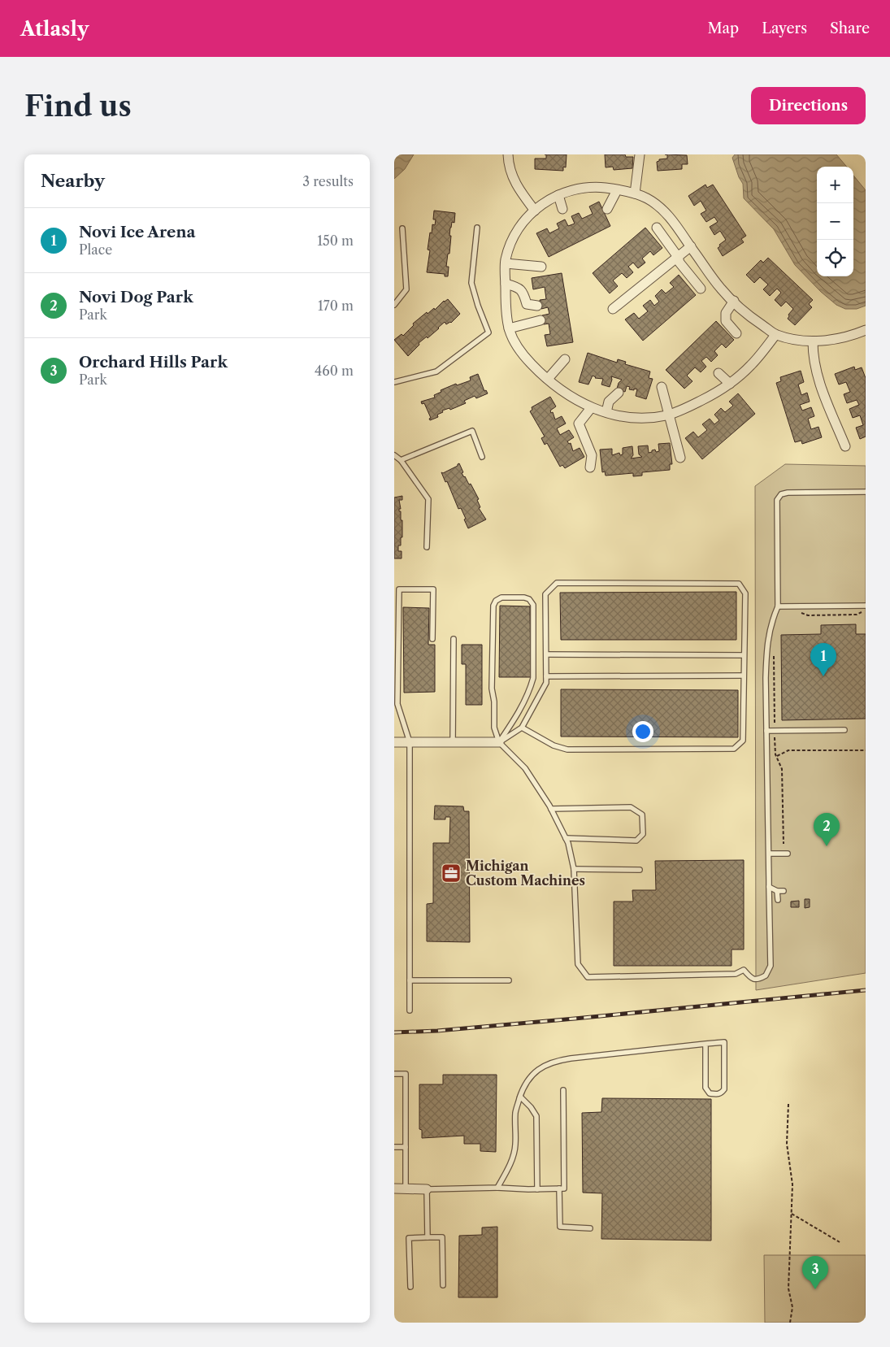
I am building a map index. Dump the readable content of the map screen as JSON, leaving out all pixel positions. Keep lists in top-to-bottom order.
{
  "places": {
    "office": ["Michigan Custom Machines"]
  },
  "page": {
    "header": "Atlasly",
    "nav": ["Map", "Layers", "Share"],
    "buttons": "Directions",
    "title": "Find us",
    "heading": ["Nearby", "3 results"],
    "map_buttons": ["+", "−"],
    "list": [
      {
        "mark": "1",
        "name": "Novi Ice Arena",
        "note": "Place",
        "value": "150 m"
      },
      {
        "mark": "2",
        "name": "Novi Dog Park",
        "note": "Park",
        "value": "170 m"
      },
      {
        "mark": "3",
        "name": "Orchard Hills Park",
        "note": "Park",
        "value": "460 m"
      }
    ],
    "pins": ["1", "2", "3"]
  }
}
